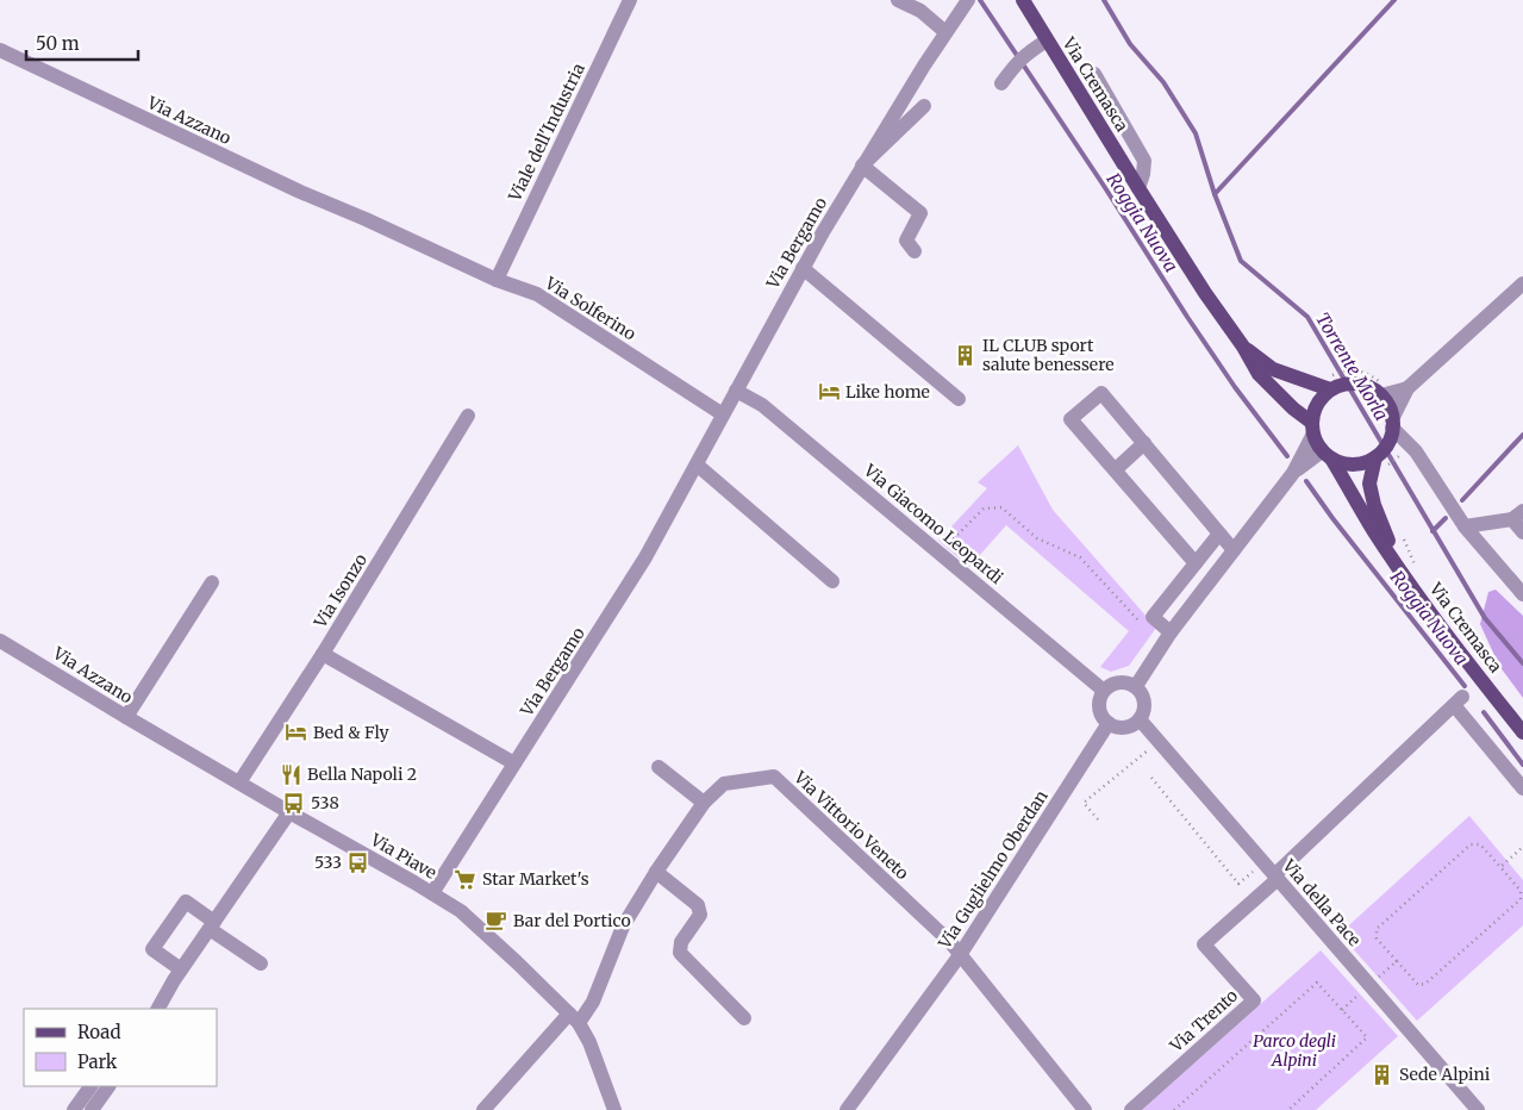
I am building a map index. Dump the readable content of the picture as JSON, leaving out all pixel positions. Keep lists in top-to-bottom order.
{
  "streets": {
    "main road": ["Via Cremasca"],
    "street": [
      "Via Azzano",
      "Viale dell'Industria",
      "Via Bergamo",
      "Via Solferino",
      "Via Giacomo Leopardi",
      "Via Isonzo",
      "Via Vittorio Veneto",
      "Via Piave",
      "Via Guglielmo Oberdan",
      "Via della Pace",
      "Via Trento"
    ]
  },
  "crossings": [
    ["Via Azzano", "Via Solferino"],
    ["Via Azzano", "Via Piave"],
    ["Viale dell'Industria", "Via Solferino"],
    ["Via Bergamo", "Via Solferino"],
    ["Via Bergamo", "Via Giacomo Leopardi"],
    ["Via Bergamo", "Via Piave"],
    ["Via Giacomo Leopardi", "Via Guglielmo Oberdan"],
    ["Via Giacomo Leopardi", "Via della Pace"],
    ["Via Isonzo", "Via Piave"],
    ["Via Vittorio Veneto", "Via Piave"],
    ["Via Vittorio Veneto", "Via Guglielmo Oberdan"],
    ["Via Guglielmo Oberdan", "Via della Pace"],
    ["Via della Pace", "Via Trento"]
  ],
  "water": ["Roggia Nuova", "Torrente Morla"],
  "parks": ["Parco degli Alpini"],
  "places": {
    "building": ["IL CLUB sport salute benessere", "Sede Alpini"],
    "hotel": ["Like home", "Bed & Fly"],
    "restaurant": ["Bella Napoli 2"],
    "bus stop": ["538", "533"],
    "supermarket": ["Star Market's"],
    "cafe": ["Bar del Portico"]
  },
  "legend": ["Road", "Park"],
  "scale_bar": "50 m"
}
